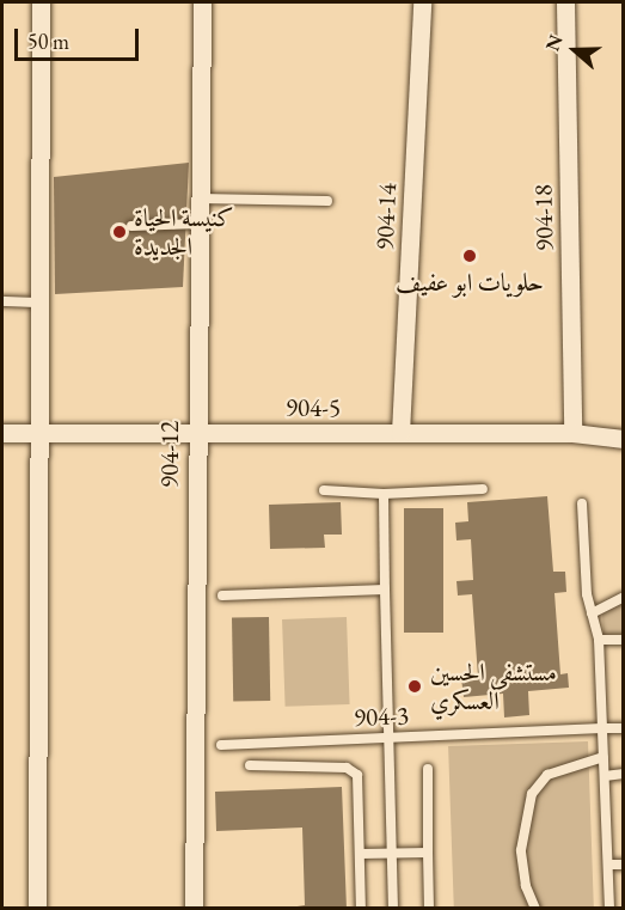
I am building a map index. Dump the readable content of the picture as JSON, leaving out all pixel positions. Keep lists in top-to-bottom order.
{
  "streets": {
    "street": [
      "904-14",
      "904-18",
      "904-5",
      "904-12"
    ],
    "lane": ["904-3"]
  },
  "crossings": [
    ["904-14", "904-5"],
    ["904-18", "904-5"],
    ["904-5", "904-12"]
  ],
  "places": ["كنيسة الحياة الجديدة", "حلويات ابو عفيف", "مستشفى الحسين العسكري"],
  "scale_bar": "50 m",
  "north": "left"
}
